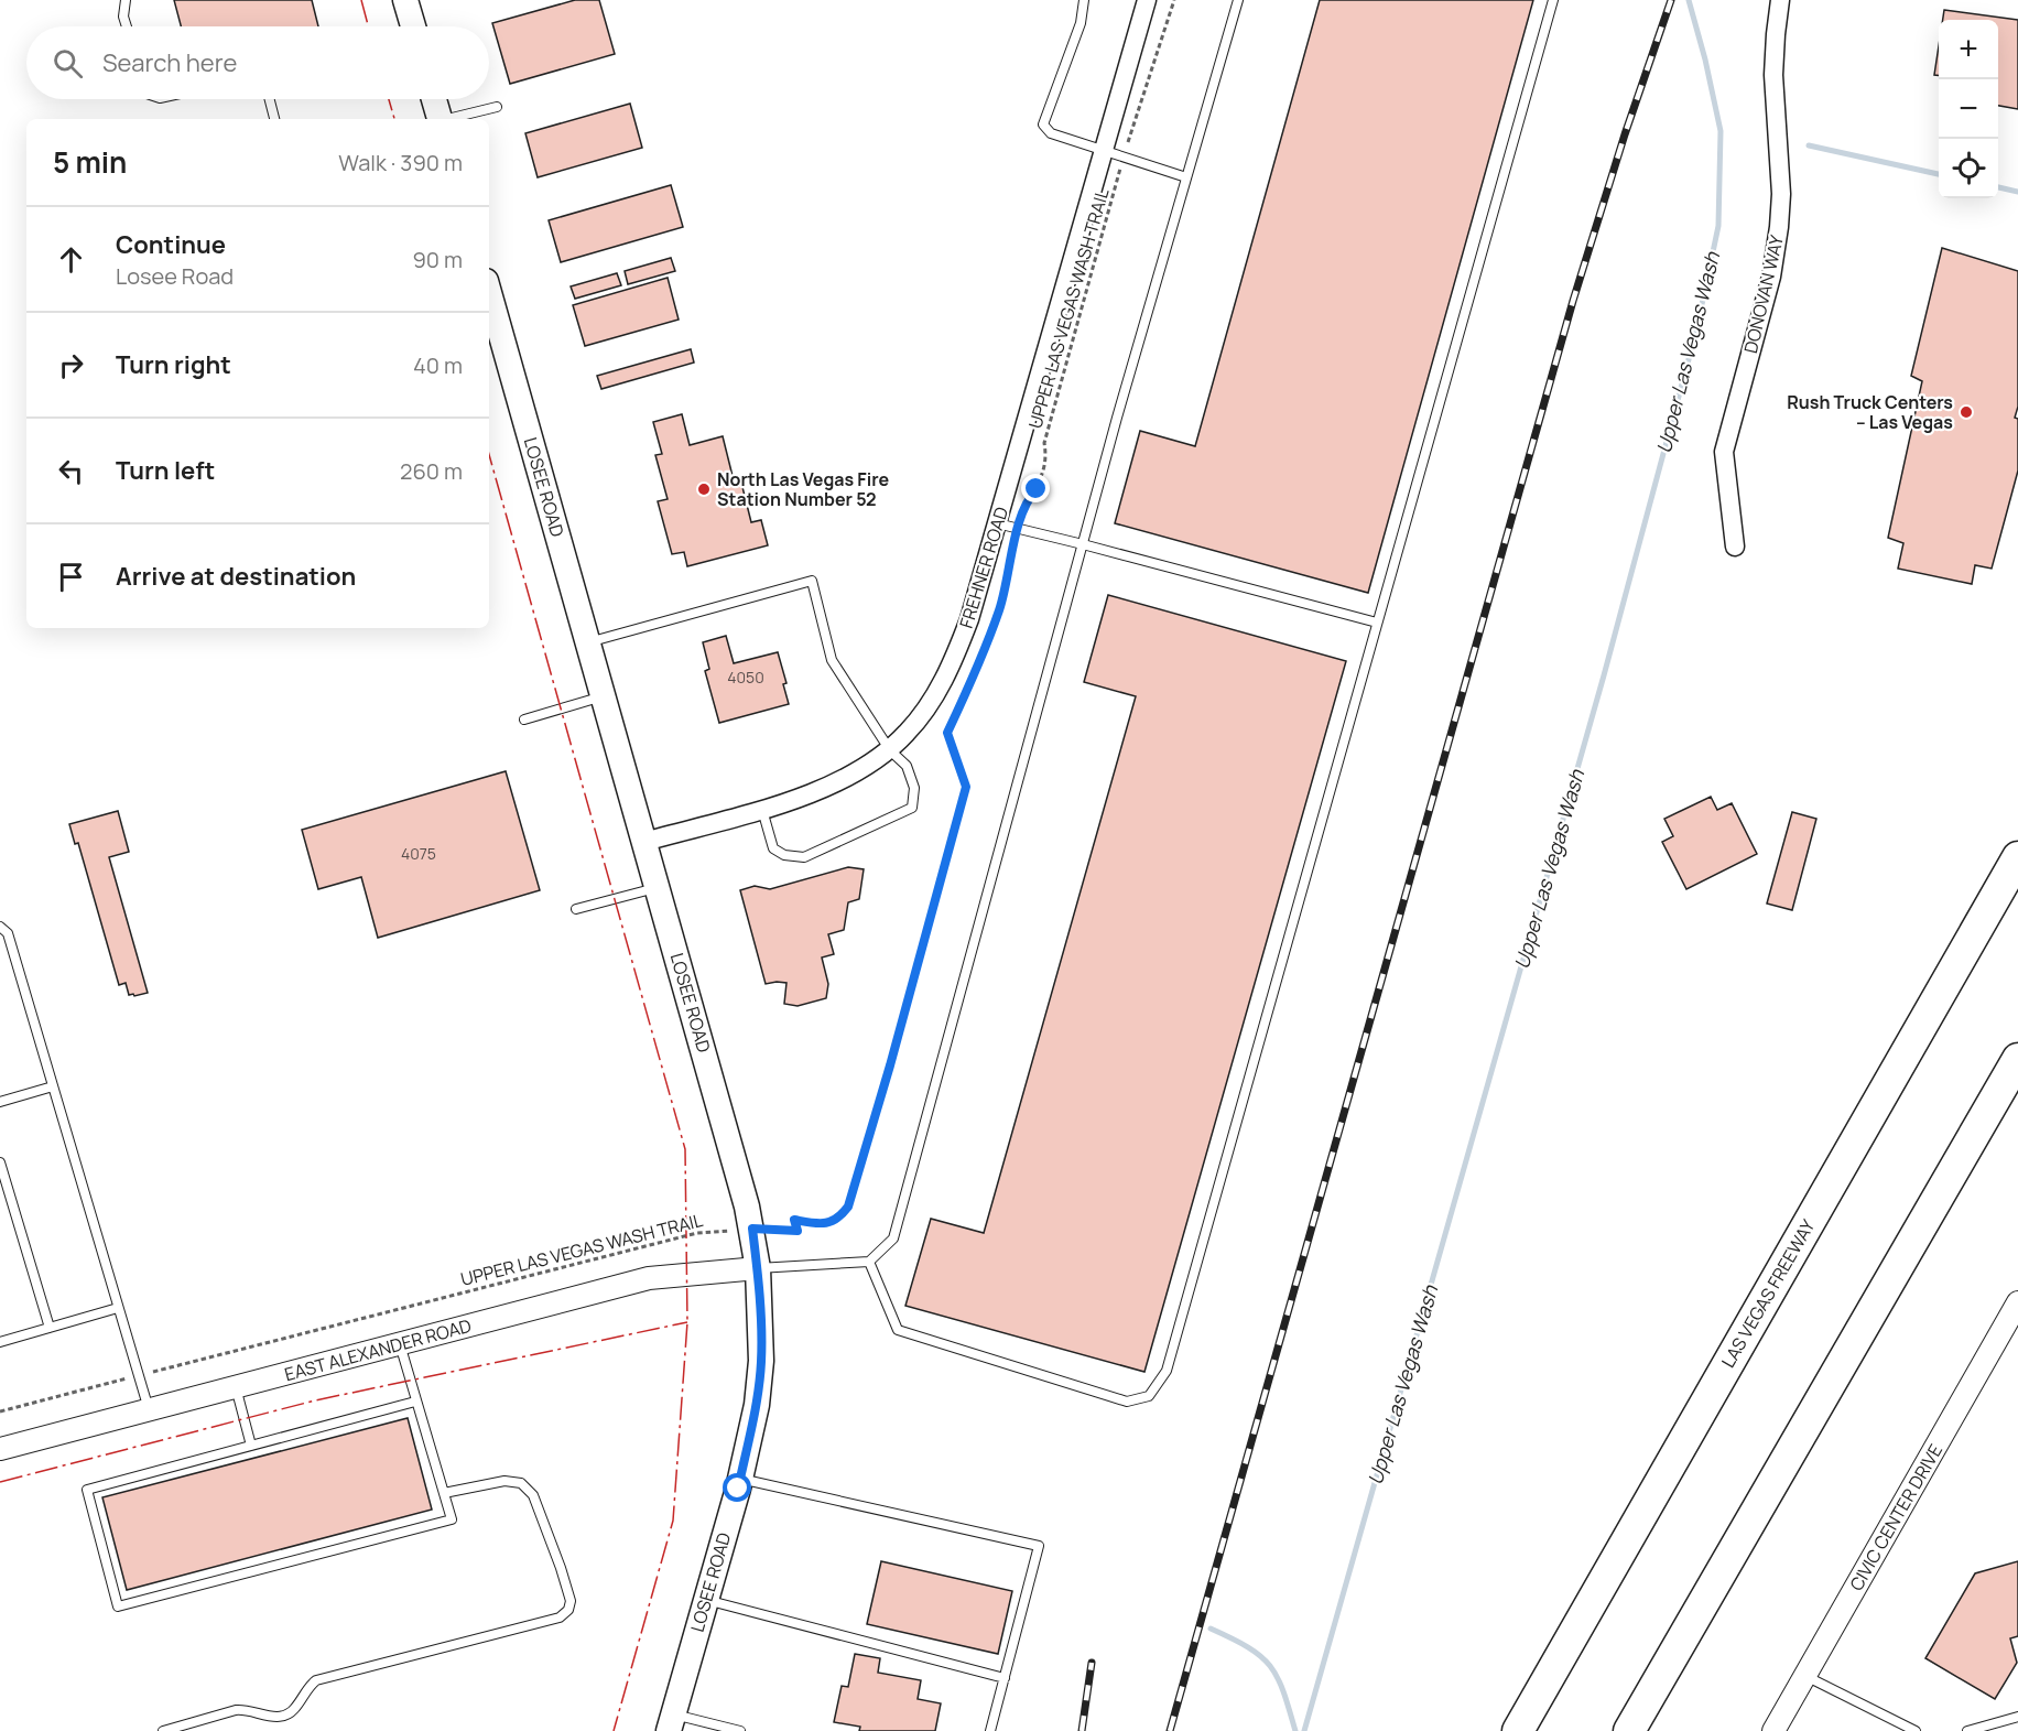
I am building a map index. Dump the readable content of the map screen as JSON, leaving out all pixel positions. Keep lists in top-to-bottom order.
{
  "streets": {
    "highway": ["LAS VEGAS FREEWAY"],
    "main road": ["LOSEE ROAD"],
    "street": [
      "DONOVAN WAY",
      "FREHNER ROAD",
      "EAST ALEXANDER ROAD",
      "CIVIC CENTER DRIVE"
    ],
    "path": ["UPPER LAS VEGAS WASH TRAIL"]
  },
  "crossings": [
    ["UPPER LAS VEGAS WASH TRAIL", "LOSEE ROAD"],
    ["LOSEE ROAD", "FREHNER ROAD"],
    ["LOSEE ROAD", "EAST ALEXANDER ROAD"]
  ],
  "water": ["Upper Las Vegas Wash"],
  "places": ["Rush Truck Centers – Las Vegas", "North Las Vegas Fire Station Number 52"],
  "house_numbers": ["4050", "4075"],
  "page": {
    "map_buttons": ["+", "−"],
    "search": "Search here",
    "heading": ["5 min", "Walk · 390 m"],
    "list": [
      ["Continue", "Losee Road", "90 m"],
      ["Turn right", "40 m"],
      ["Turn left", "260 m"],
      "Arrive at destination"
    ]
  }
}
